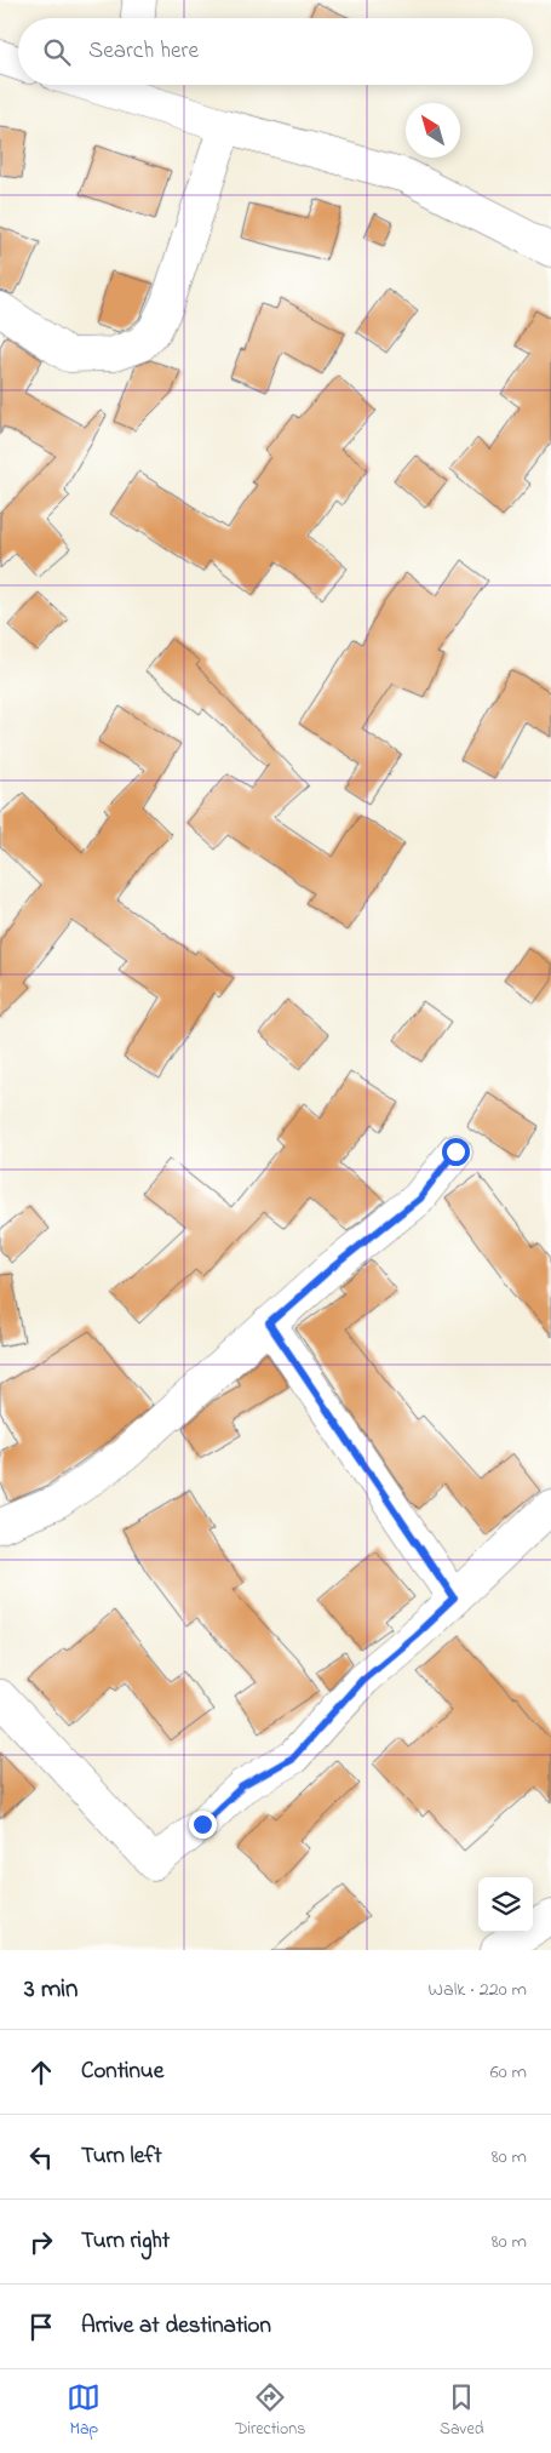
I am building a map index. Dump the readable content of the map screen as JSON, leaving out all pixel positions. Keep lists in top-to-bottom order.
{
  "north": "top left",
  "page": {
    "search": "Search here",
    "heading": ["3 min", "Walk · 220 m"],
    "list": [
      ["Continue", "60 m"],
      ["Turn left", "80 m"],
      ["Turn right", "80 m"],
      "Arrive at destination"
    ],
    "nav": ["Map", "Directions", "Saved"]
  }
}
